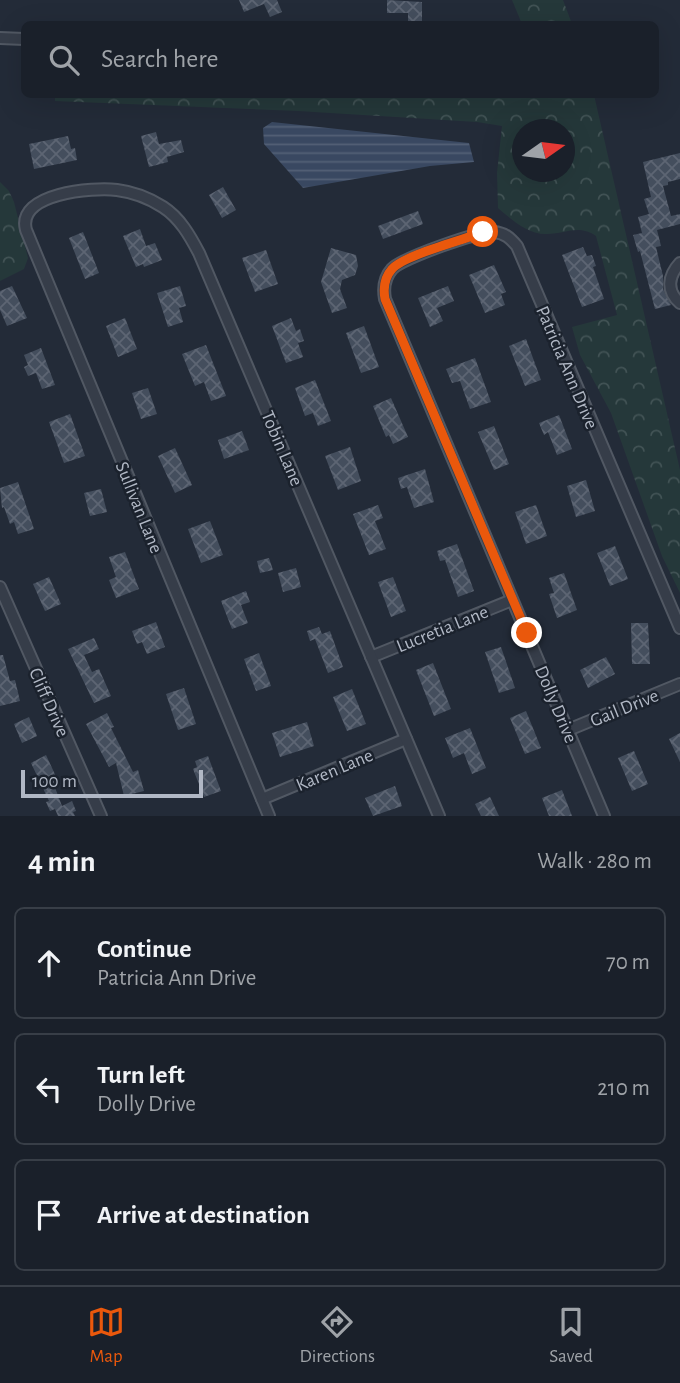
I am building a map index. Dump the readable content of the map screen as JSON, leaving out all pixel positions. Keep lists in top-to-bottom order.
{
  "streets": {
    "street": [
      "Patricia Ann Drive",
      "Tobin Lane",
      "Sullivan Lane",
      "Lucretia Lane",
      "Cliff Drive",
      "Dolly Drive",
      "Gail Drive",
      "Karen Lane"
    ]
  },
  "crossings": [
    ["Patricia Ann Drive", "Dolly Drive"],
    ["Tobin Lane", "Sullivan Lane"],
    ["Tobin Lane", "Lucretia Lane"],
    ["Tobin Lane", "Karen Lane"],
    ["Sullivan Lane", "Karen Lane"],
    ["Lucretia Lane", "Dolly Drive"],
    ["Dolly Drive", "Gail Drive"]
  ],
  "scale_bar": "100 m",
  "north": "right",
  "page": {
    "search": "Search here",
    "scale": "100 m",
    "heading": ["4 min", "Walk · 280 m"],
    "list": [
      ["Continue", "Patricia Ann Drive", "70 m"],
      ["Turn left", "Dolly Drive", "210 m"],
      "Arrive at destination"
    ],
    "nav": ["Map", "Directions", "Saved"]
  }
}
